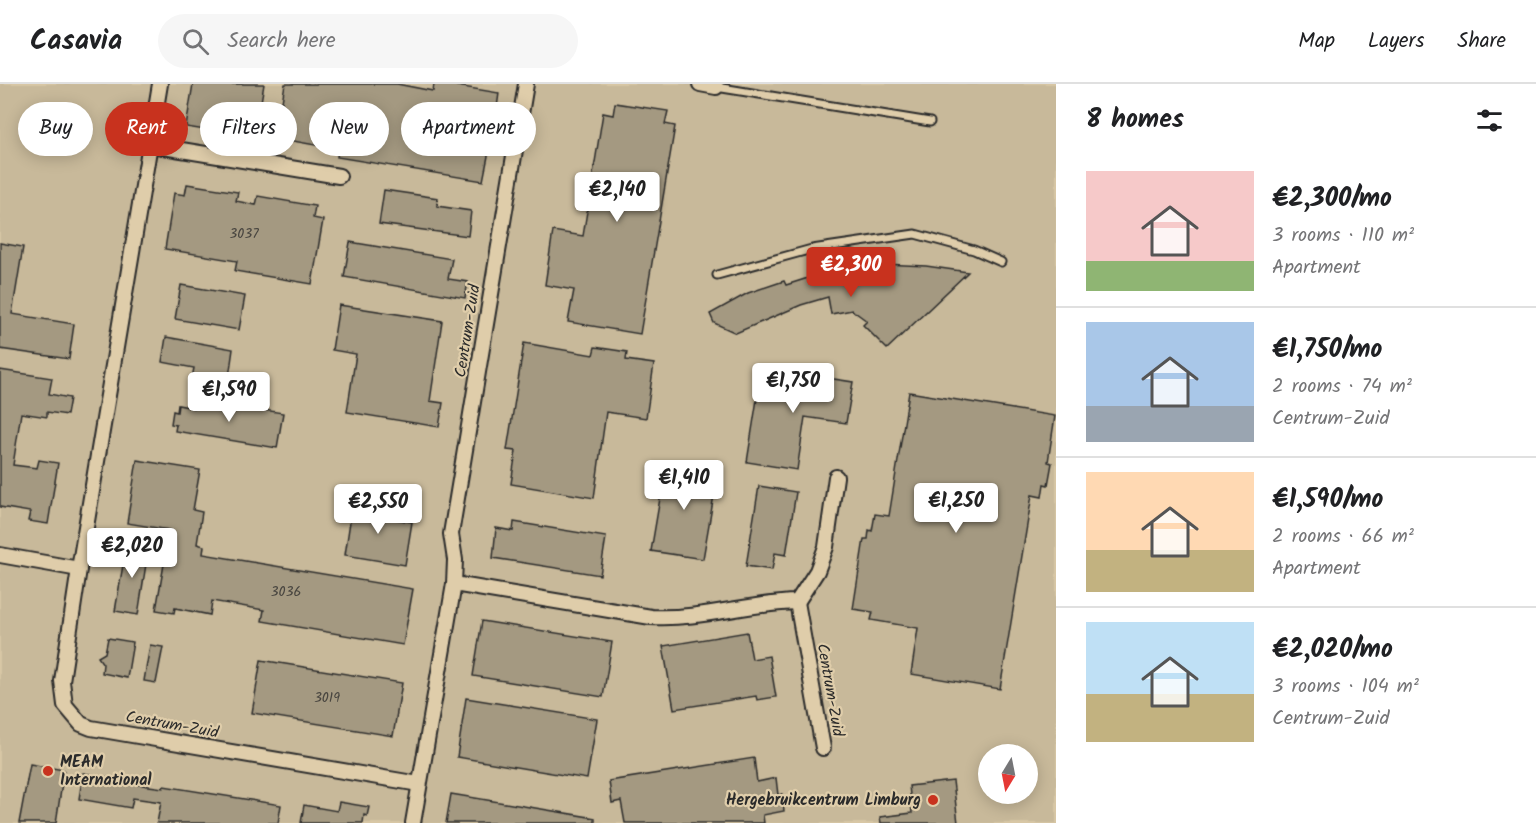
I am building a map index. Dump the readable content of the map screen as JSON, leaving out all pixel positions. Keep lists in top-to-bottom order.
{
  "streets": {
    "street": ["Centrum-Zuid"]
  },
  "places": ["MEAM International", "Hergebruikcentrum Limburg"],
  "house_numbers": ["3037", "3036", "3019"],
  "north": "bottom",
  "page": {
    "header": "Casavia",
    "search": "Search here",
    "nav": ["Map", "Layers", "Share"],
    "heading": "8 homes",
    "chip": [
      "Buy",
      "Rent",
      "Filters",
      "New",
      "Apartment"
    ],
    "list": [
      {
        "name": "€2,300/mo",
        "note": "3 rooms · 110 m² · Apartment"
      },
      {
        "name": "€1,750/mo",
        "note": "2 rooms · 74 m² · Centrum-Zuid"
      },
      {
        "name": "€1,590/mo",
        "note": "2 rooms · 66 m² · Apartment"
      },
      {
        "name": "€2,020/mo",
        "note": "3 rooms · 104 m² · Centrum-Zuid"
      }
    ],
    "price": [
      "€2,140",
      "€2,300",
      "€1,750",
      "€1,590",
      "€1,410",
      "€1,250",
      "€2,550",
      "€2,020"
    ]
  }
}
